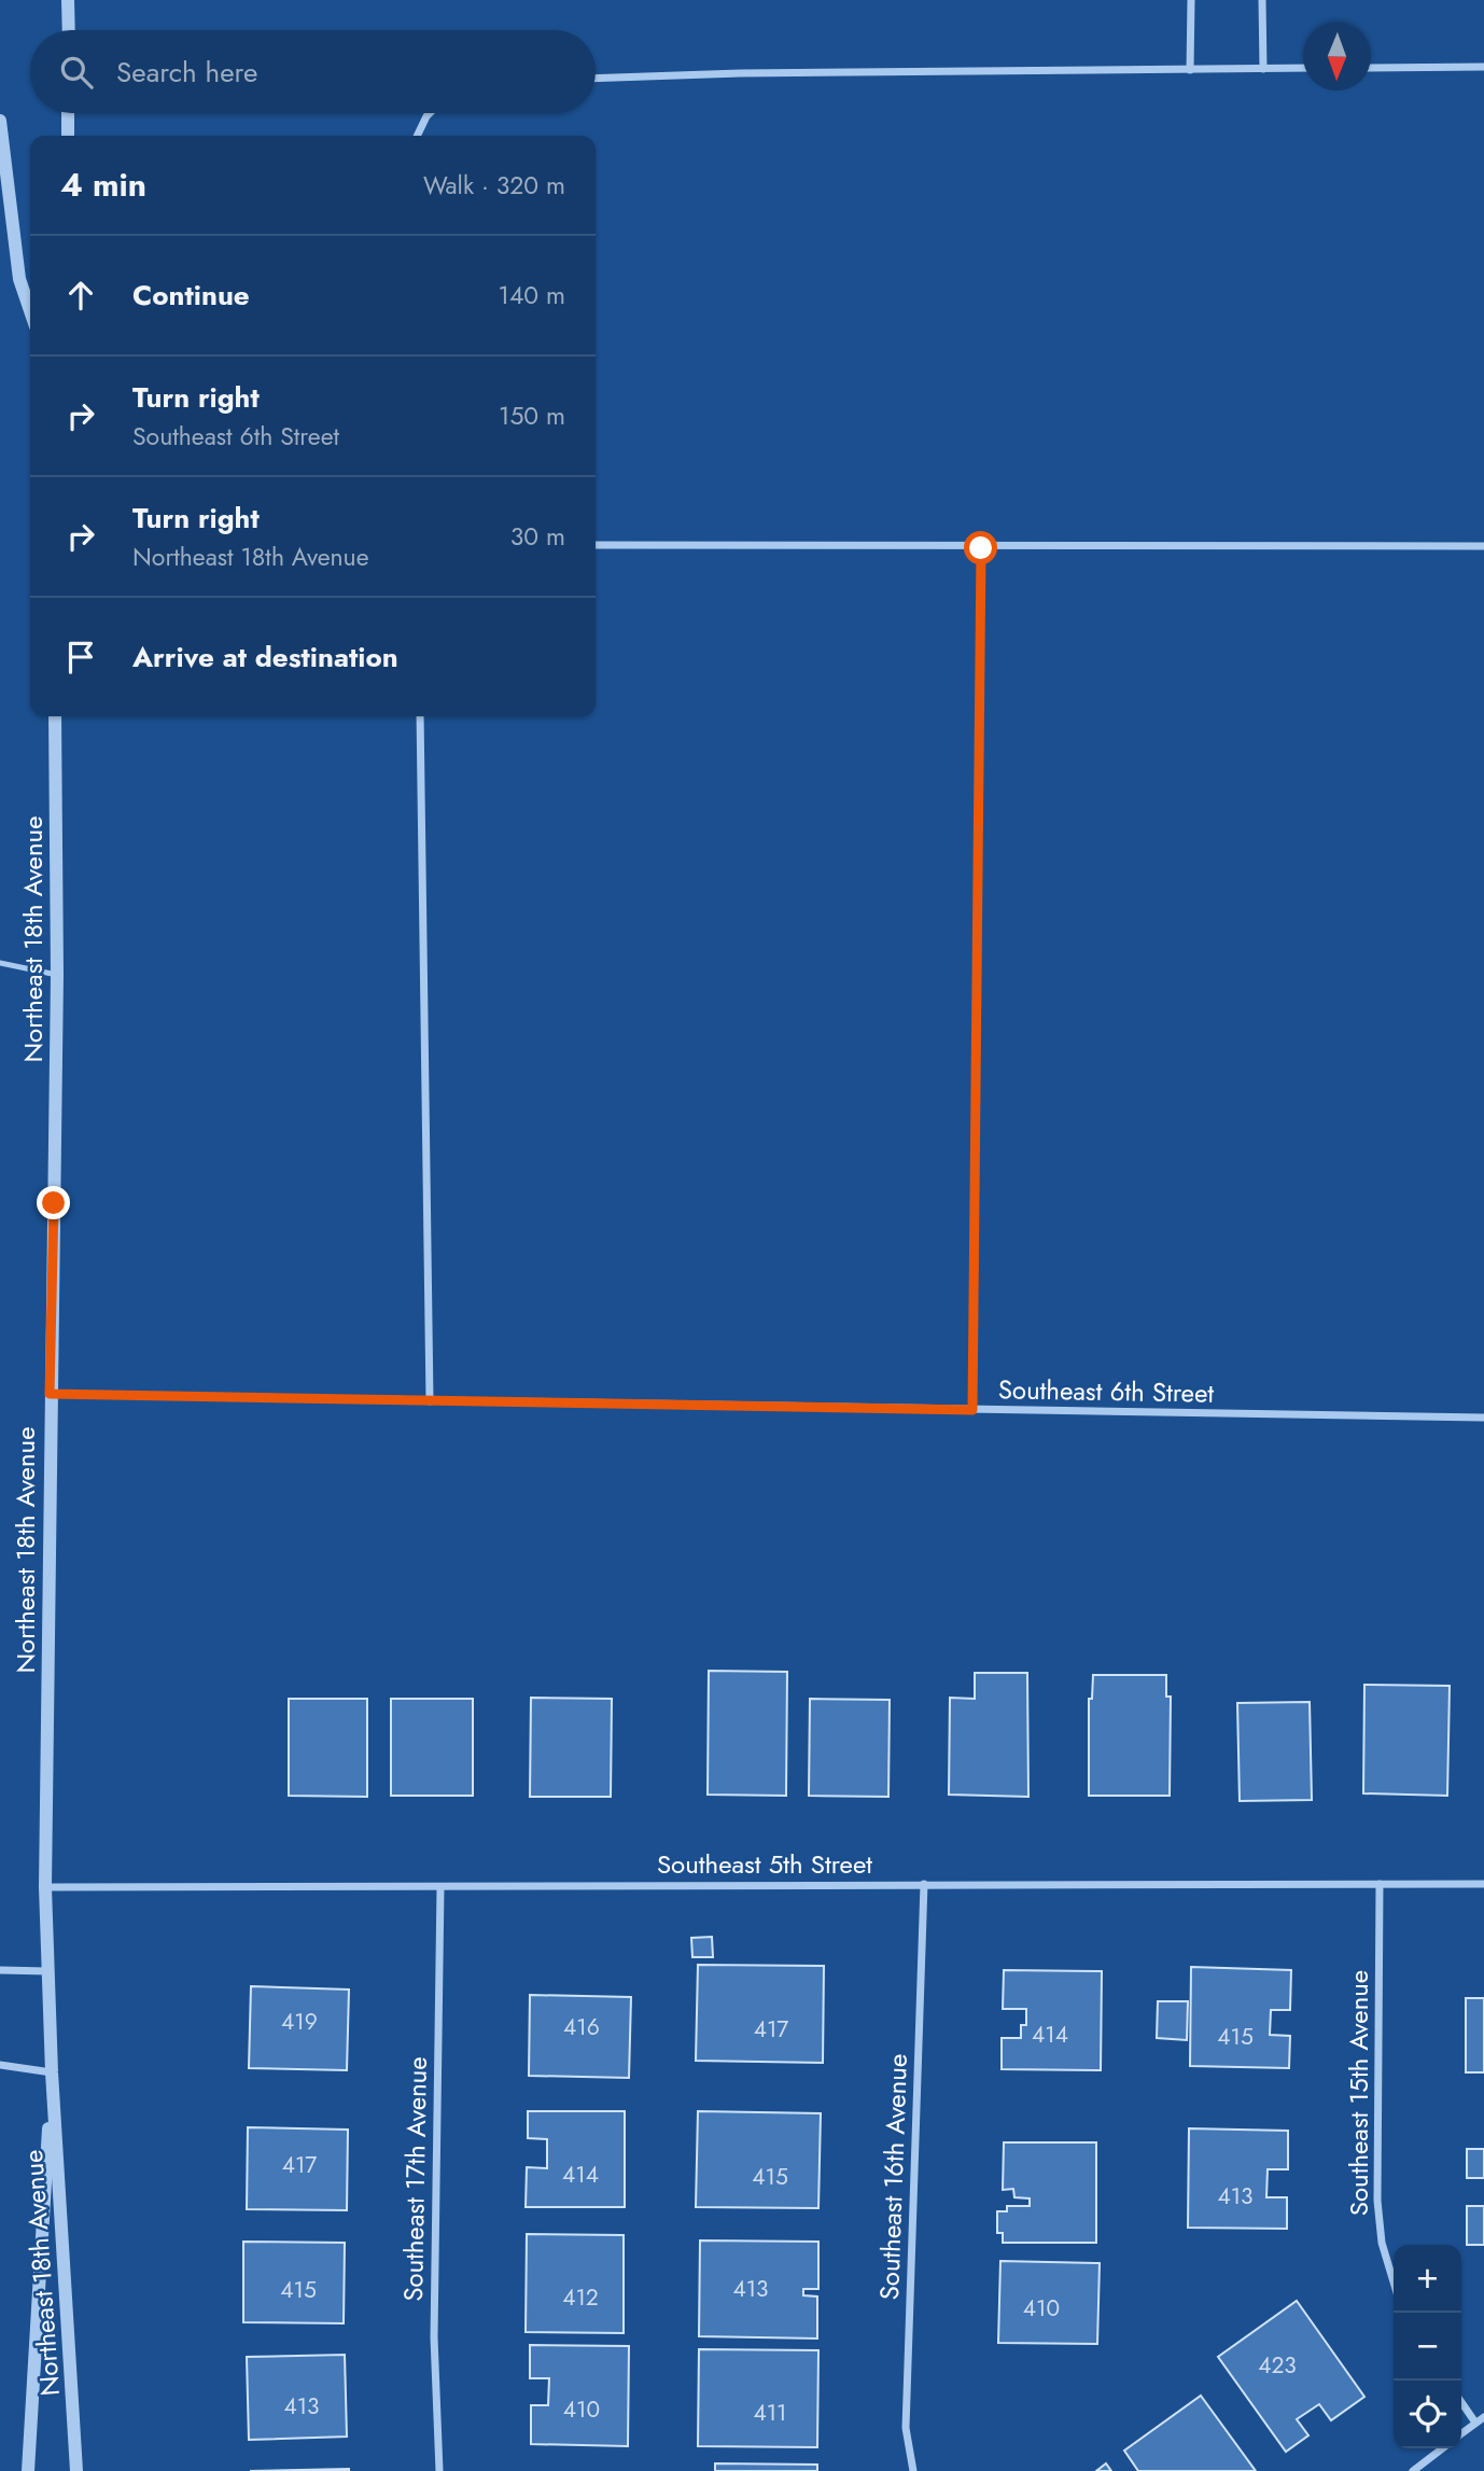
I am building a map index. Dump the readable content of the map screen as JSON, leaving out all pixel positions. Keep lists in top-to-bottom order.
{
  "streets": {
    "street": [
      "Northeast 18th Avenue",
      "Southeast 6th Street",
      "Southeast 5th Street",
      "Southeast 15th Avenue",
      "Southeast 16th Avenue",
      "Southeast 17th Avenue"
    ]
  },
  "crossings": [
    ["Northeast 18th Avenue", "Southeast 6th Street"],
    ["Northeast 18th Avenue", "Southeast 5th Street"],
    ["Southeast 5th Street", "Southeast 15th Avenue"],
    ["Southeast 5th Street", "Southeast 16th Avenue"],
    ["Southeast 5th Street", "Southeast 17th Avenue"]
  ],
  "house_numbers": [
    "419",
    "416",
    "417",
    "414",
    "415",
    "417",
    "414",
    "415",
    "413",
    "413",
    "415",
    "412",
    "410",
    "423",
    "413",
    "410",
    "411"
  ],
  "north": "bottom",
  "page": {
    "search": "Search here",
    "heading": ["4 min", "Walk · 320 m"],
    "list": [
      ["Continue", "140 m"],
      ["Turn right", "Southeast 6th Street", "150 m"],
      ["Turn right", "Northeast 18th Avenue", "30 m"],
      "Arrive at destination"
    ],
    "map_buttons": ["+", "−"]
  }
}
